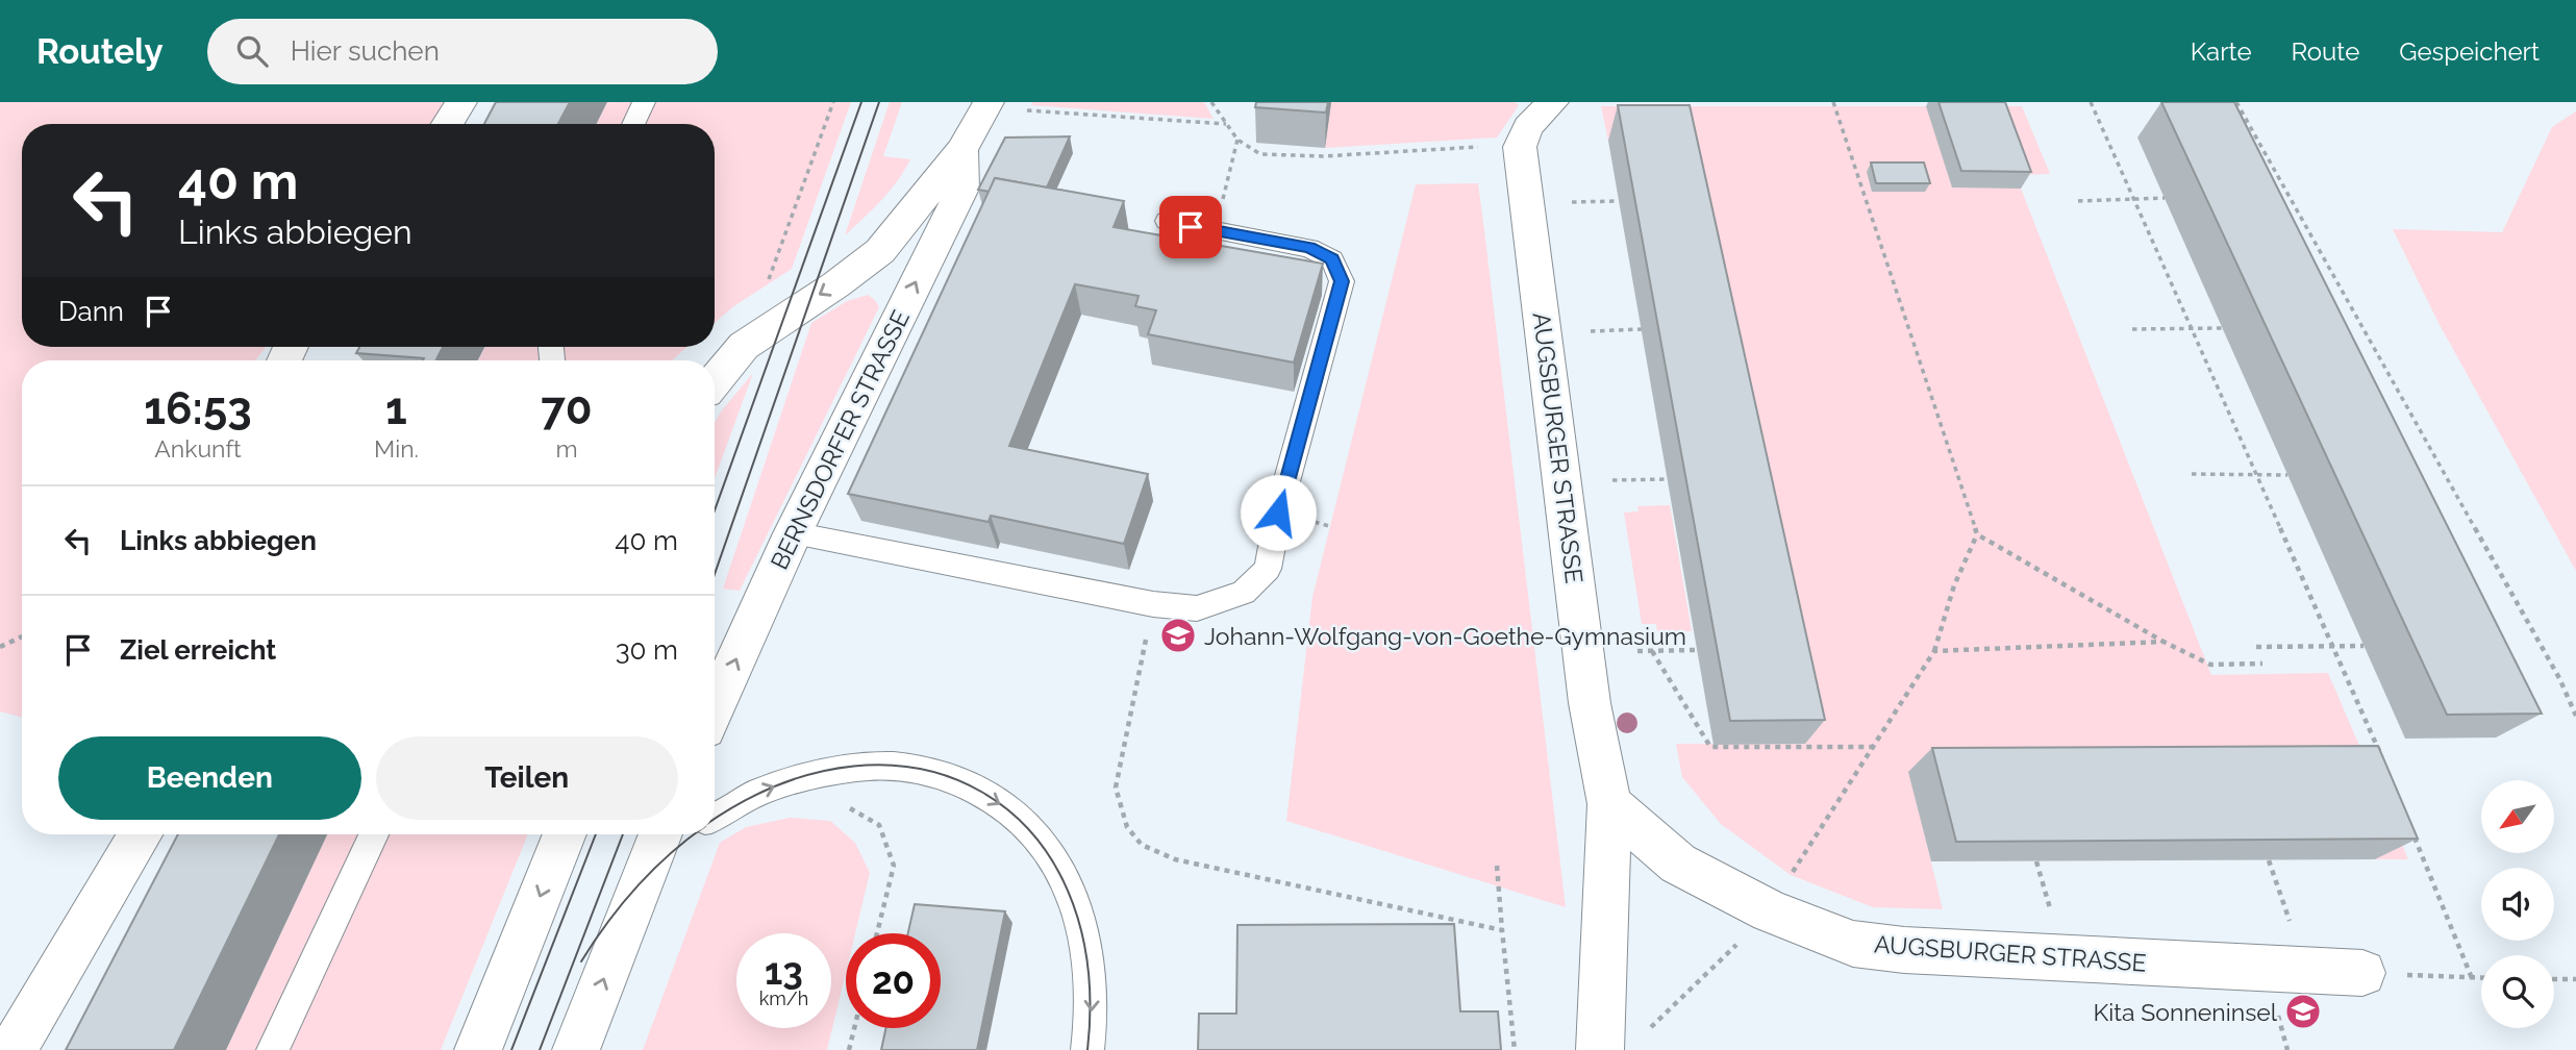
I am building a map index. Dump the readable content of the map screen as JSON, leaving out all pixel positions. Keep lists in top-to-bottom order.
{
  "streets": {
    "street": ["BERNSDORFER STRASSE", "AUGSBURGER STRASSE"]
  },
  "places": {
    "school or university": ["Johann-Wolfgang-von-Goethe-Gymnasium", "Kita Sonneninsel"]
  },
  "north": "bottom left",
  "page": {
    "header": "Routely",
    "search": "Hier suchen",
    "nav": ["Karte", "Route", "Gespeichert"],
    "turn": ["40 m", "Links abbiegen"],
    "then": "Dann",
    "eta": [
      "16:53",
      "Ankunft",
      "1",
      "Min.",
      "70",
      "m"
    ],
    "list": [
      {
        "name": "Links abbiegen",
        "value": "40 m"
      },
      {
        "name": "Ziel erreicht",
        "value": "30 m"
      }
    ],
    "buttons": ["Beenden", "Teilen"],
    "speed": "13 km/h",
    "limit": "20"
  }
}
